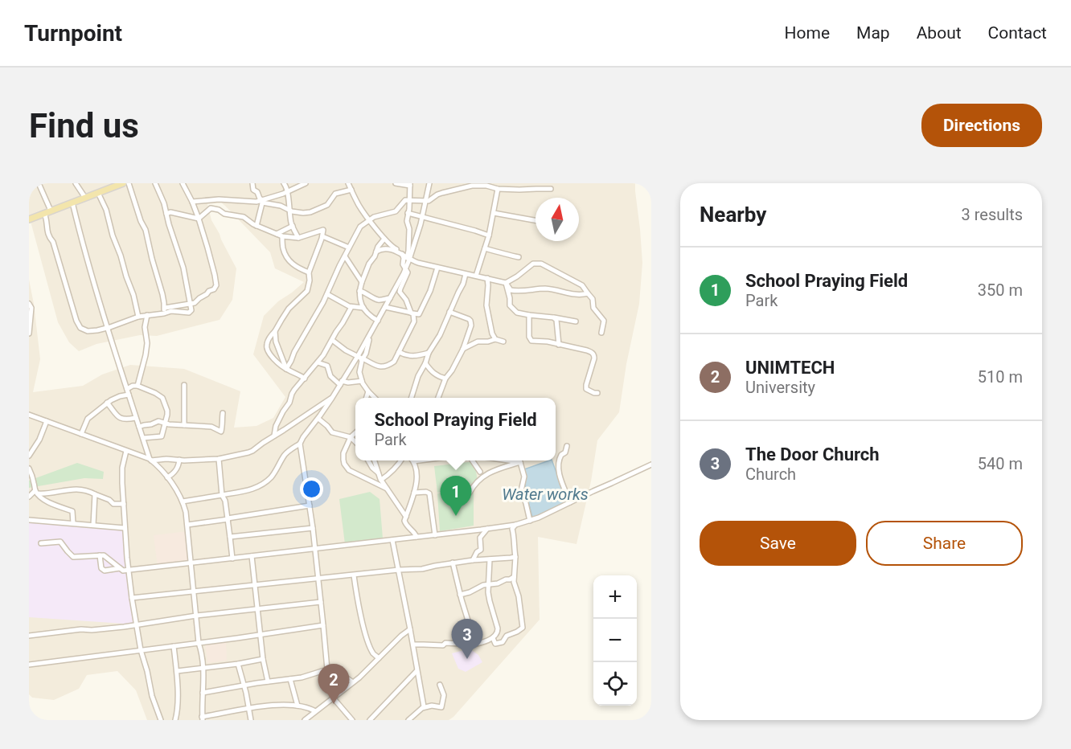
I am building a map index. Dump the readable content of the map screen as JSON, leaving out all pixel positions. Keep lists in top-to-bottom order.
{
  "water": ["Water works"],
  "north": "top",
  "page": {
    "header": "Turnpoint",
    "nav": [
      "Home",
      "Map",
      "About",
      "Contact"
    ],
    "buttons": [
      "Directions",
      ["Save", "Share"]
    ],
    "title": "Find us",
    "heading": ["Nearby", "3 results"],
    "list": [
      {
        "mark": "1",
        "name": "School Praying Field",
        "note": "Park",
        "value": "350 m"
      },
      {
        "mark": "2",
        "name": "UNIMTECH",
        "note": "University",
        "value": "510 m"
      },
      {
        "mark": "3",
        "name": "The Door Church",
        "note": "Church",
        "value": "540 m"
      }
    ],
    "popup": ["School Praying Field", "Park"],
    "pins": ["1", "3", "2"],
    "map_buttons": ["+", "−"]
  }
}
